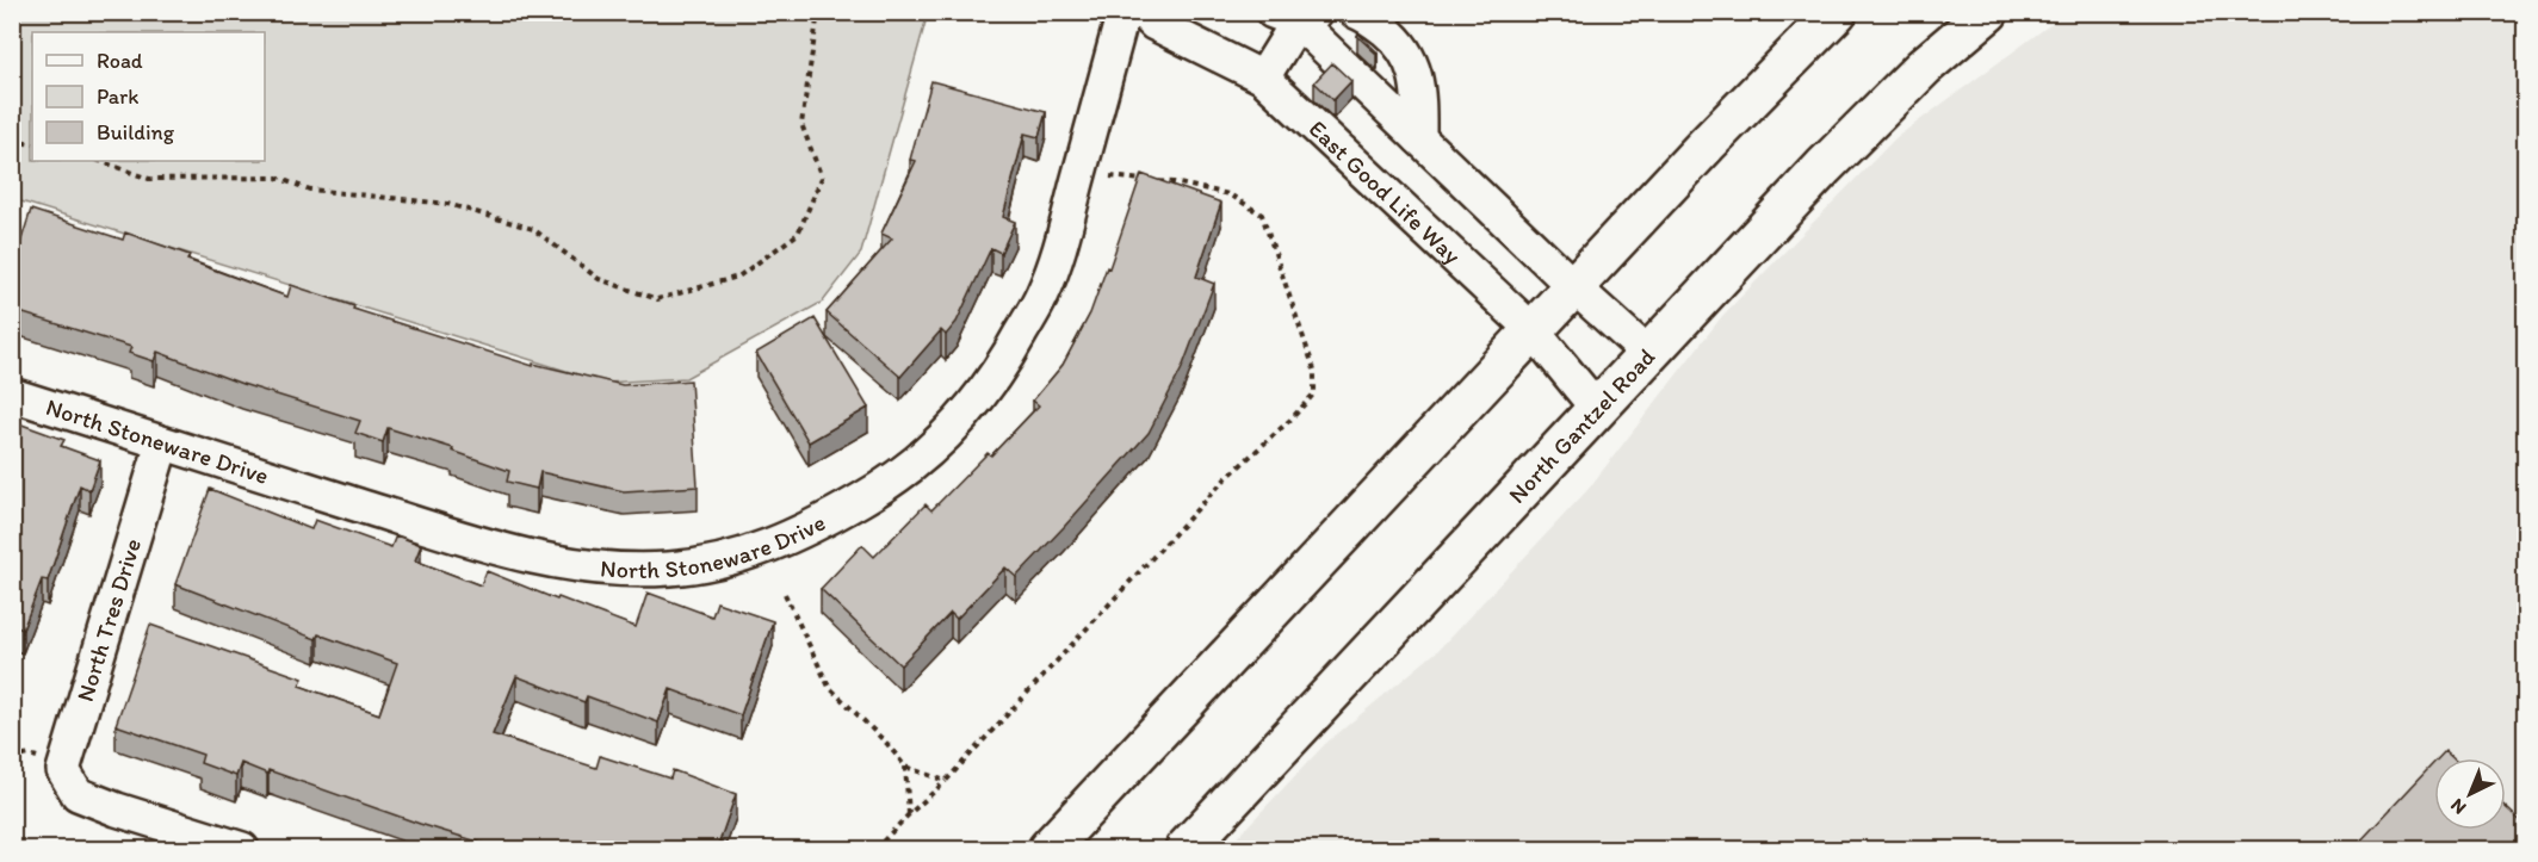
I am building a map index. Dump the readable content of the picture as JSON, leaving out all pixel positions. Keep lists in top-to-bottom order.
{
  "streets": {
    "main road": ["North Gantzel Road"],
    "street": ["East Good Life Way", "North Stoneware Drive", "North Tres Drive"]
  },
  "crossings": [
    ["East Good Life Way", "North Gantzel Road"],
    ["North Stoneware Drive", "North Tres Drive"]
  ],
  "legend": ["Road", "Park", "Building"],
  "north": "bottom left"
}
